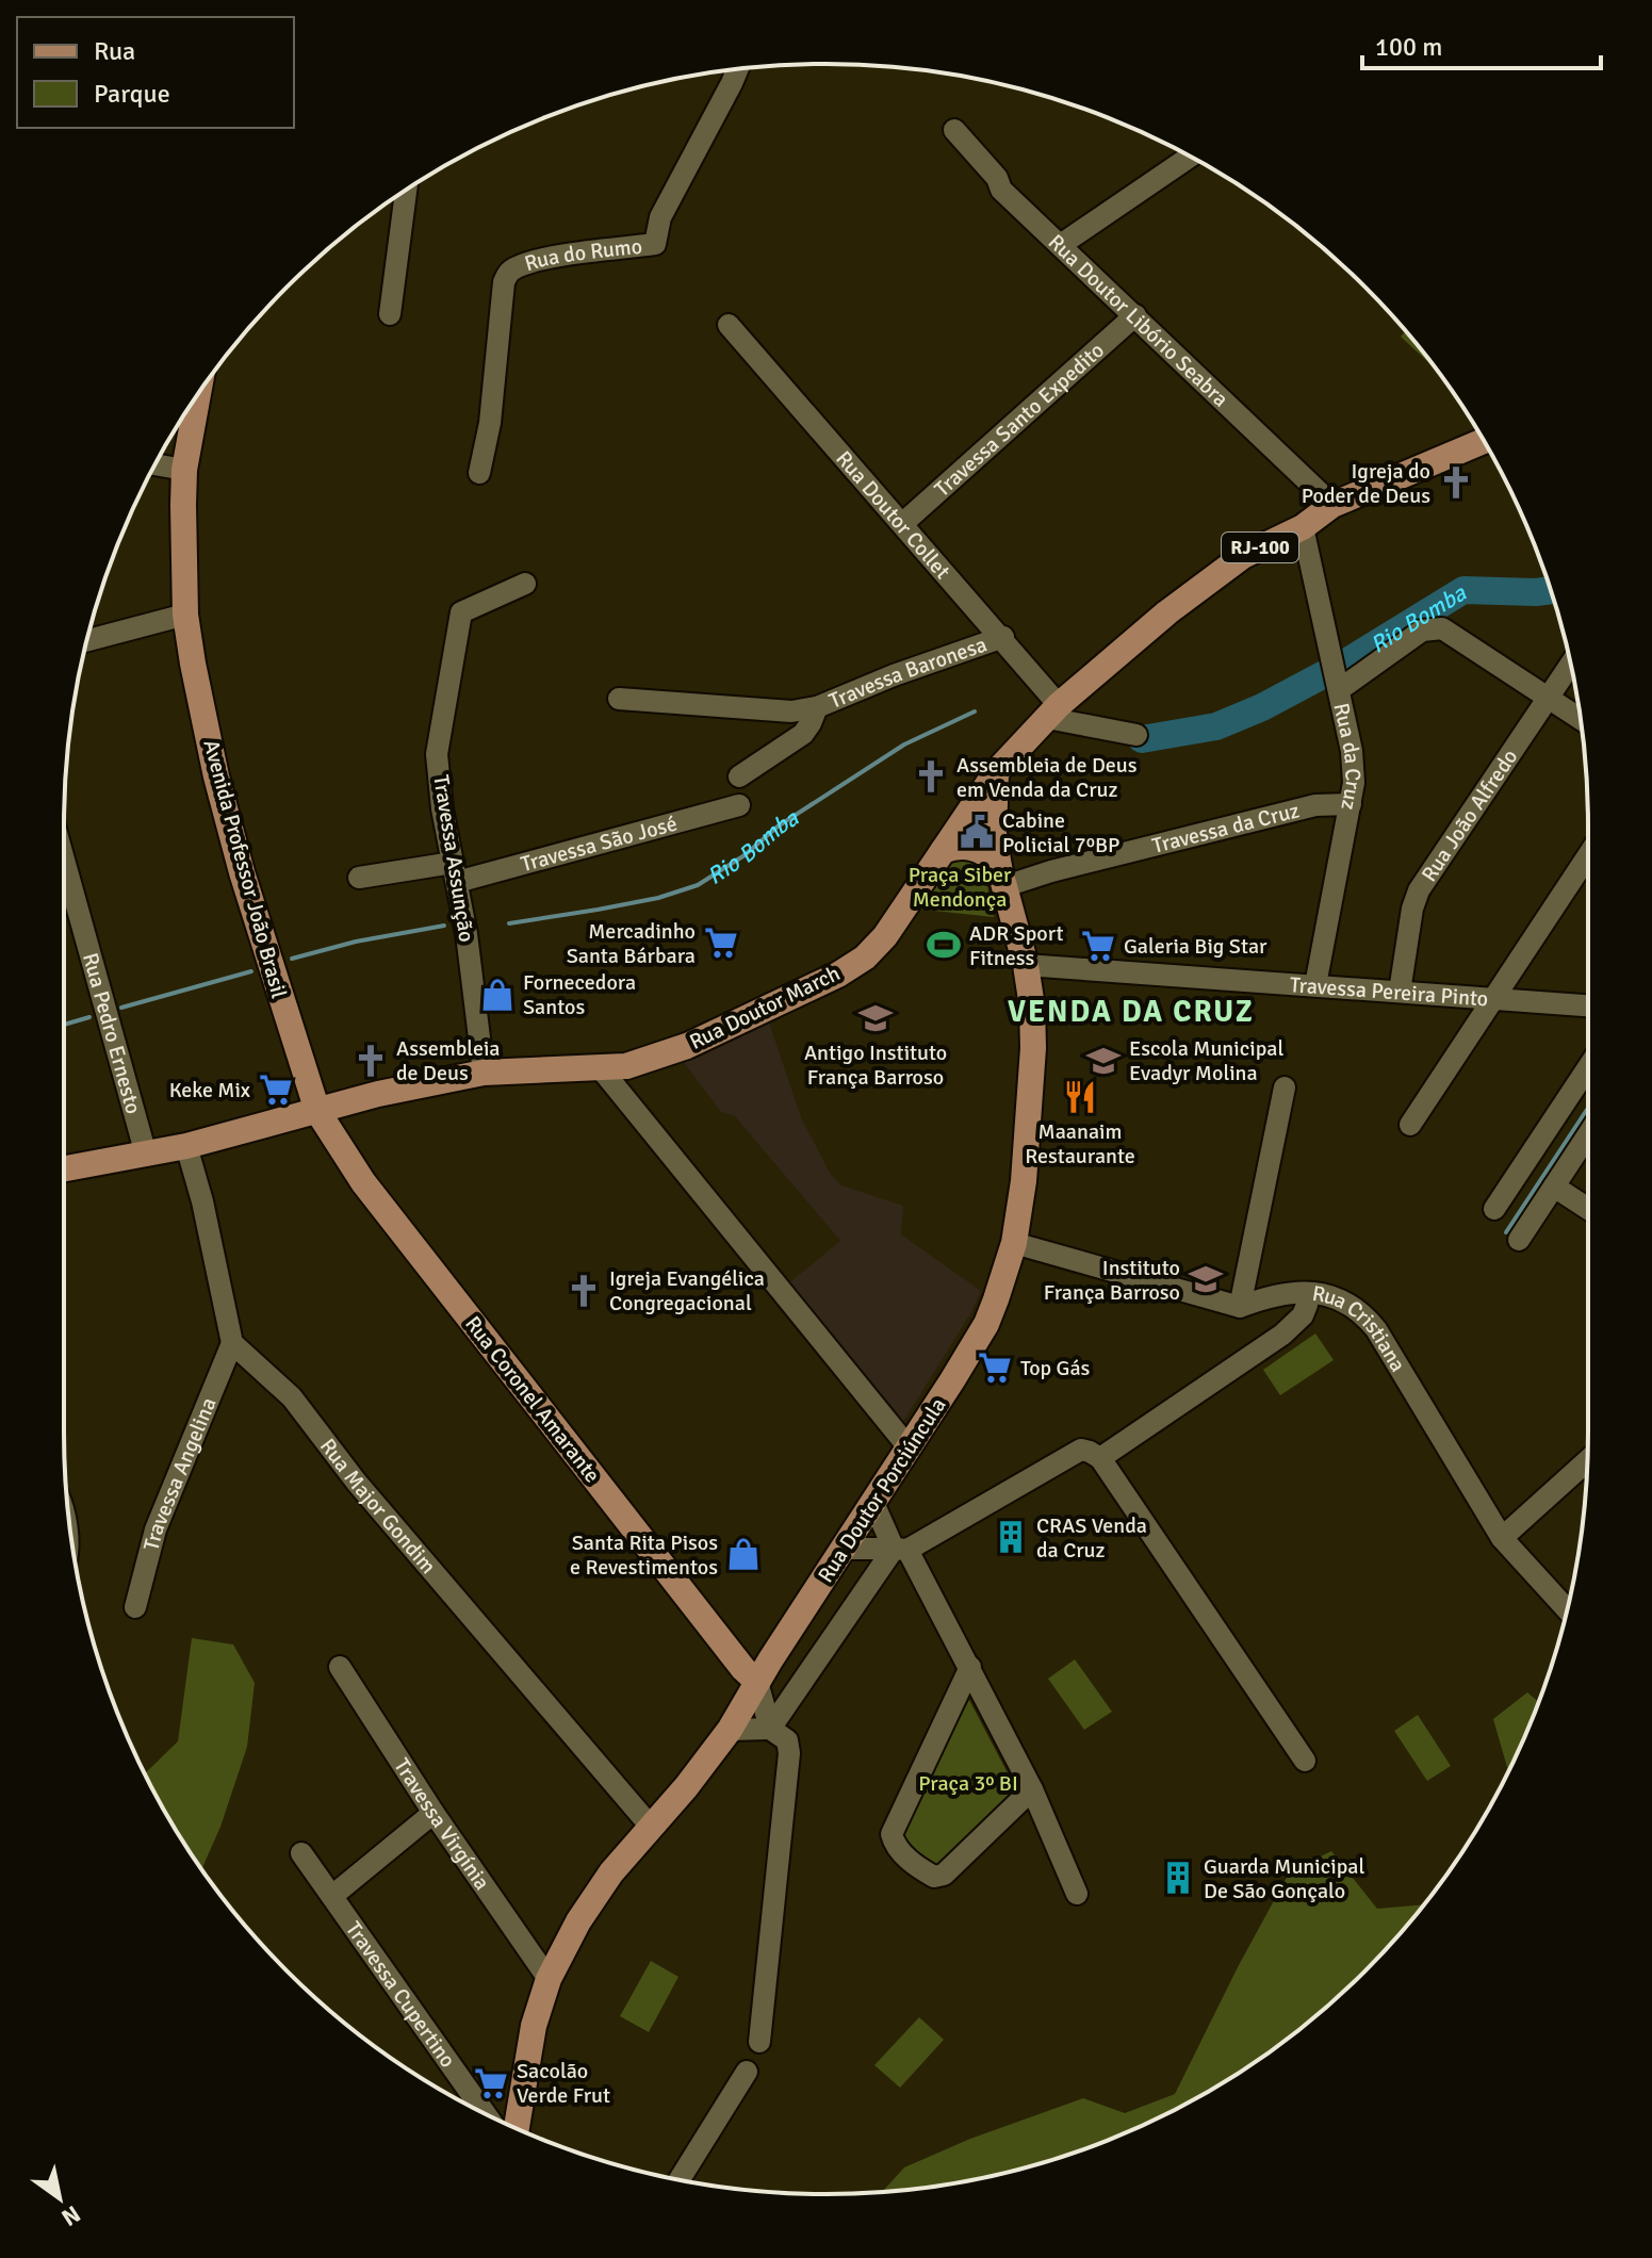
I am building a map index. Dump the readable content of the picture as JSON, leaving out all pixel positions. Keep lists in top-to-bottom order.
{
  "streets": {
    "main road": [
      "RJ-100",
      "Avenida Professor João Brasil",
      "Rua Doutor March",
      "Rua Coronel Amarante",
      "Rua Doutor Porciúncula"
    ],
    "street": [
      "Rua do Rumo",
      "Rua Doutor Libório Seabra",
      "Travessa Santo Expedito",
      "Rua Doutor Collet",
      "Travessa Baronesa",
      "Rua da Cruz",
      "Rua João Alfredo",
      "Travessa da Cruz",
      "Travessa São José",
      "Travessa Assunção",
      "Travessa Pereira Pinto",
      "Rua Pedro Ernesto",
      "Rua Cristiana",
      "Travessa Angelina",
      "Rua Major Gondim",
      "Travessa Virgínia",
      "Travessa Cupertino"
    ]
  },
  "crossings": [
    ["Rua Doutor Libório Seabra", "Travessa Santo Expedito"],
    ["Rua Doutor Libório Seabra", "Rua Doutor March"],
    ["Travessa Santo Expedito", "Rua Doutor Collet"],
    ["Rua Doutor Collet", "Travessa Baronesa"],
    ["Rua Doutor Collet", "Rua Doutor March"],
    ["Rua da Cruz", "Travessa da Cruz"],
    ["Rua da Cruz", "Travessa Pereira Pinto"],
    ["Rua da Cruz", "Rua Doutor March"],
    ["Rua João Alfredo", "Travessa Pereira Pinto"],
    ["Travessa da Cruz", "Rua Doutor Porciúncula"],
    ["Travessa São José", "Travessa Assunção"],
    ["Travessa Assunção", "Rua Doutor March"],
    ["Avenida Professor João Brasil", "Rua Doutor March"],
    ["Avenida Professor João Brasil", "Rua Coronel Amarante"],
    ["Travessa Pereira Pinto", "Rua Doutor Porciúncula"],
    ["Rua Doutor March", "Rua Pedro Ernesto"],
    ["Rua Doutor March", "Rua Coronel Amarante"],
    ["Rua Doutor March", "Rua Doutor Porciúncula"],
    ["Rua Coronel Amarante", "Rua Doutor Porciúncula"],
    ["Travessa Angelina", "Rua Major Gondim"],
    ["Rua Doutor Porciúncula", "Rua Major Gondim"],
    ["Rua Doutor Porciúncula", "Travessa Virgínia"]
  ],
  "districts": ["VENDA DA CRUZ"],
  "water": ["Rio Bomba"],
  "parks": ["Praça Siber Mendonça", "Praça 3º BI"],
  "places": {
    "church": [
      "Igreja do Poder de Deus",
      "Assembleia de Deus em Venda da Cruz",
      "Assembleia de Deus",
      "Igreja Evangélica Congregacional"
    ],
    "public building": ["Cabine Policial 7ºBP"],
    "supermarket": [
      "Mercadinho Santa Bárbara",
      "Galeria Big Star",
      "Keke Mix",
      "Top Gás",
      "Sacolão Verde Frut"
    ],
    "sports": ["ADR Sport Fitness"],
    "shop": ["Fornecedora Santos", "Santa Rita Pisos e Revestimentos"],
    "school or university": ["Antigo Instituto França Barroso", "Escola Municipal Evadyr Molina", "Instituto França Barroso"],
    "restaurant": ["Maanaim Restaurante"],
    "building": ["CRAS Venda da Cruz", "Guarda Municipal De São Gonçalo"]
  },
  "legend": ["Rua", "Parque"],
  "scale_bar": "100 m",
  "north": "bottom right"
}
